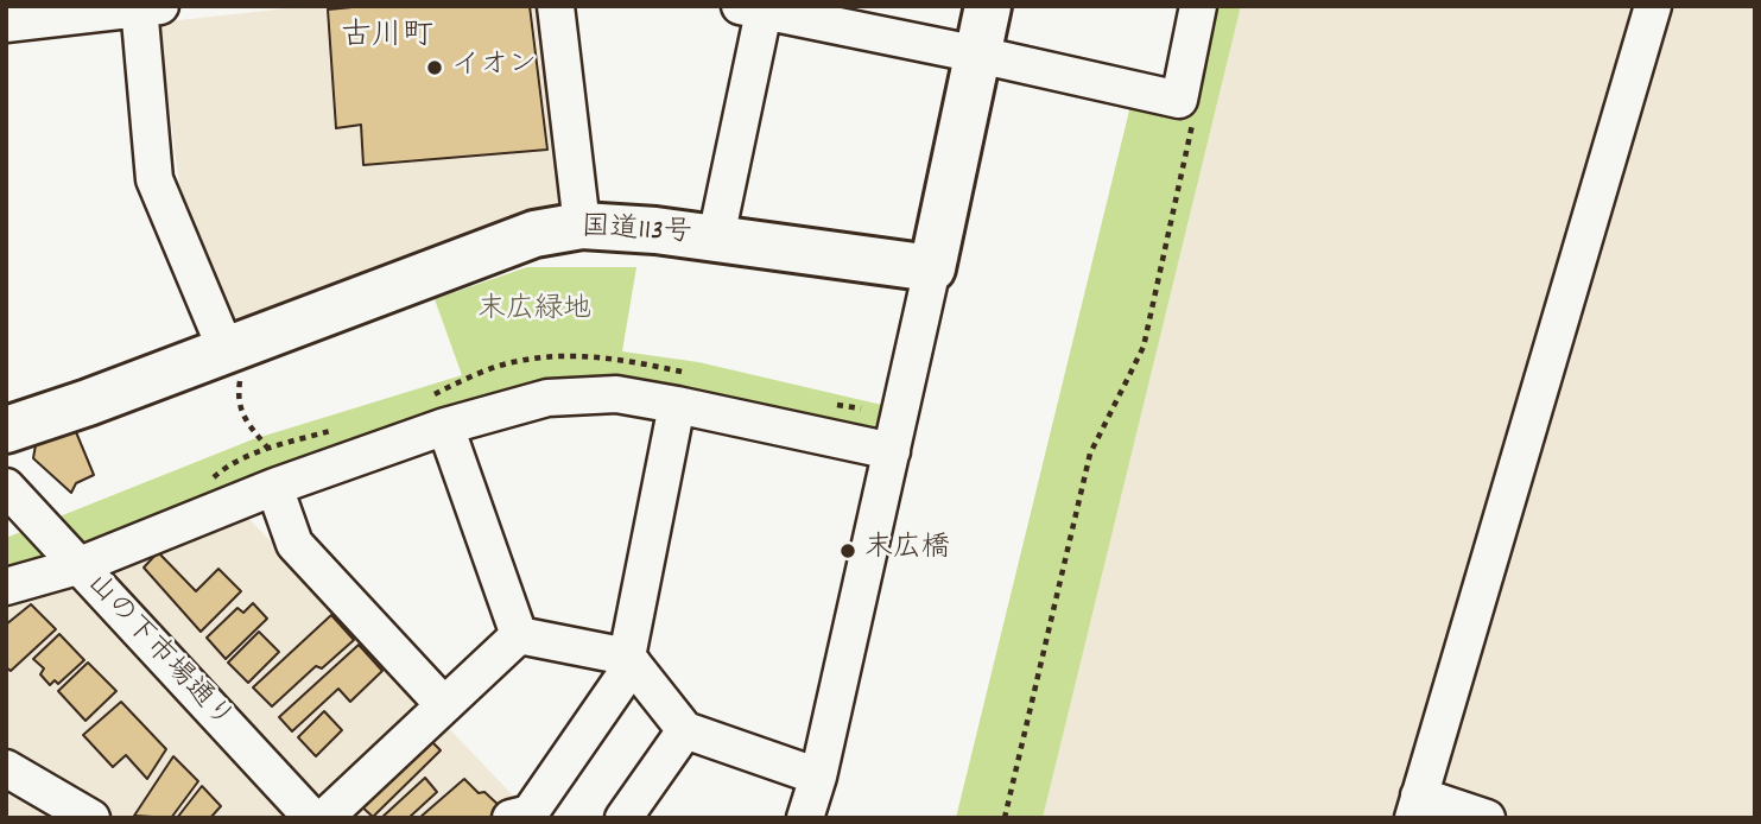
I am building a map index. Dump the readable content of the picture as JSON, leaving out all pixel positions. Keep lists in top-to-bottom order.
{
  "streets": {
    "highway": ["国道113号"],
    "street": ["山の下市場通り"]
  },
  "districts": ["古川町"],
  "parks": ["末広緑地"],
  "places": ["イオン", "末広橋"]
}
